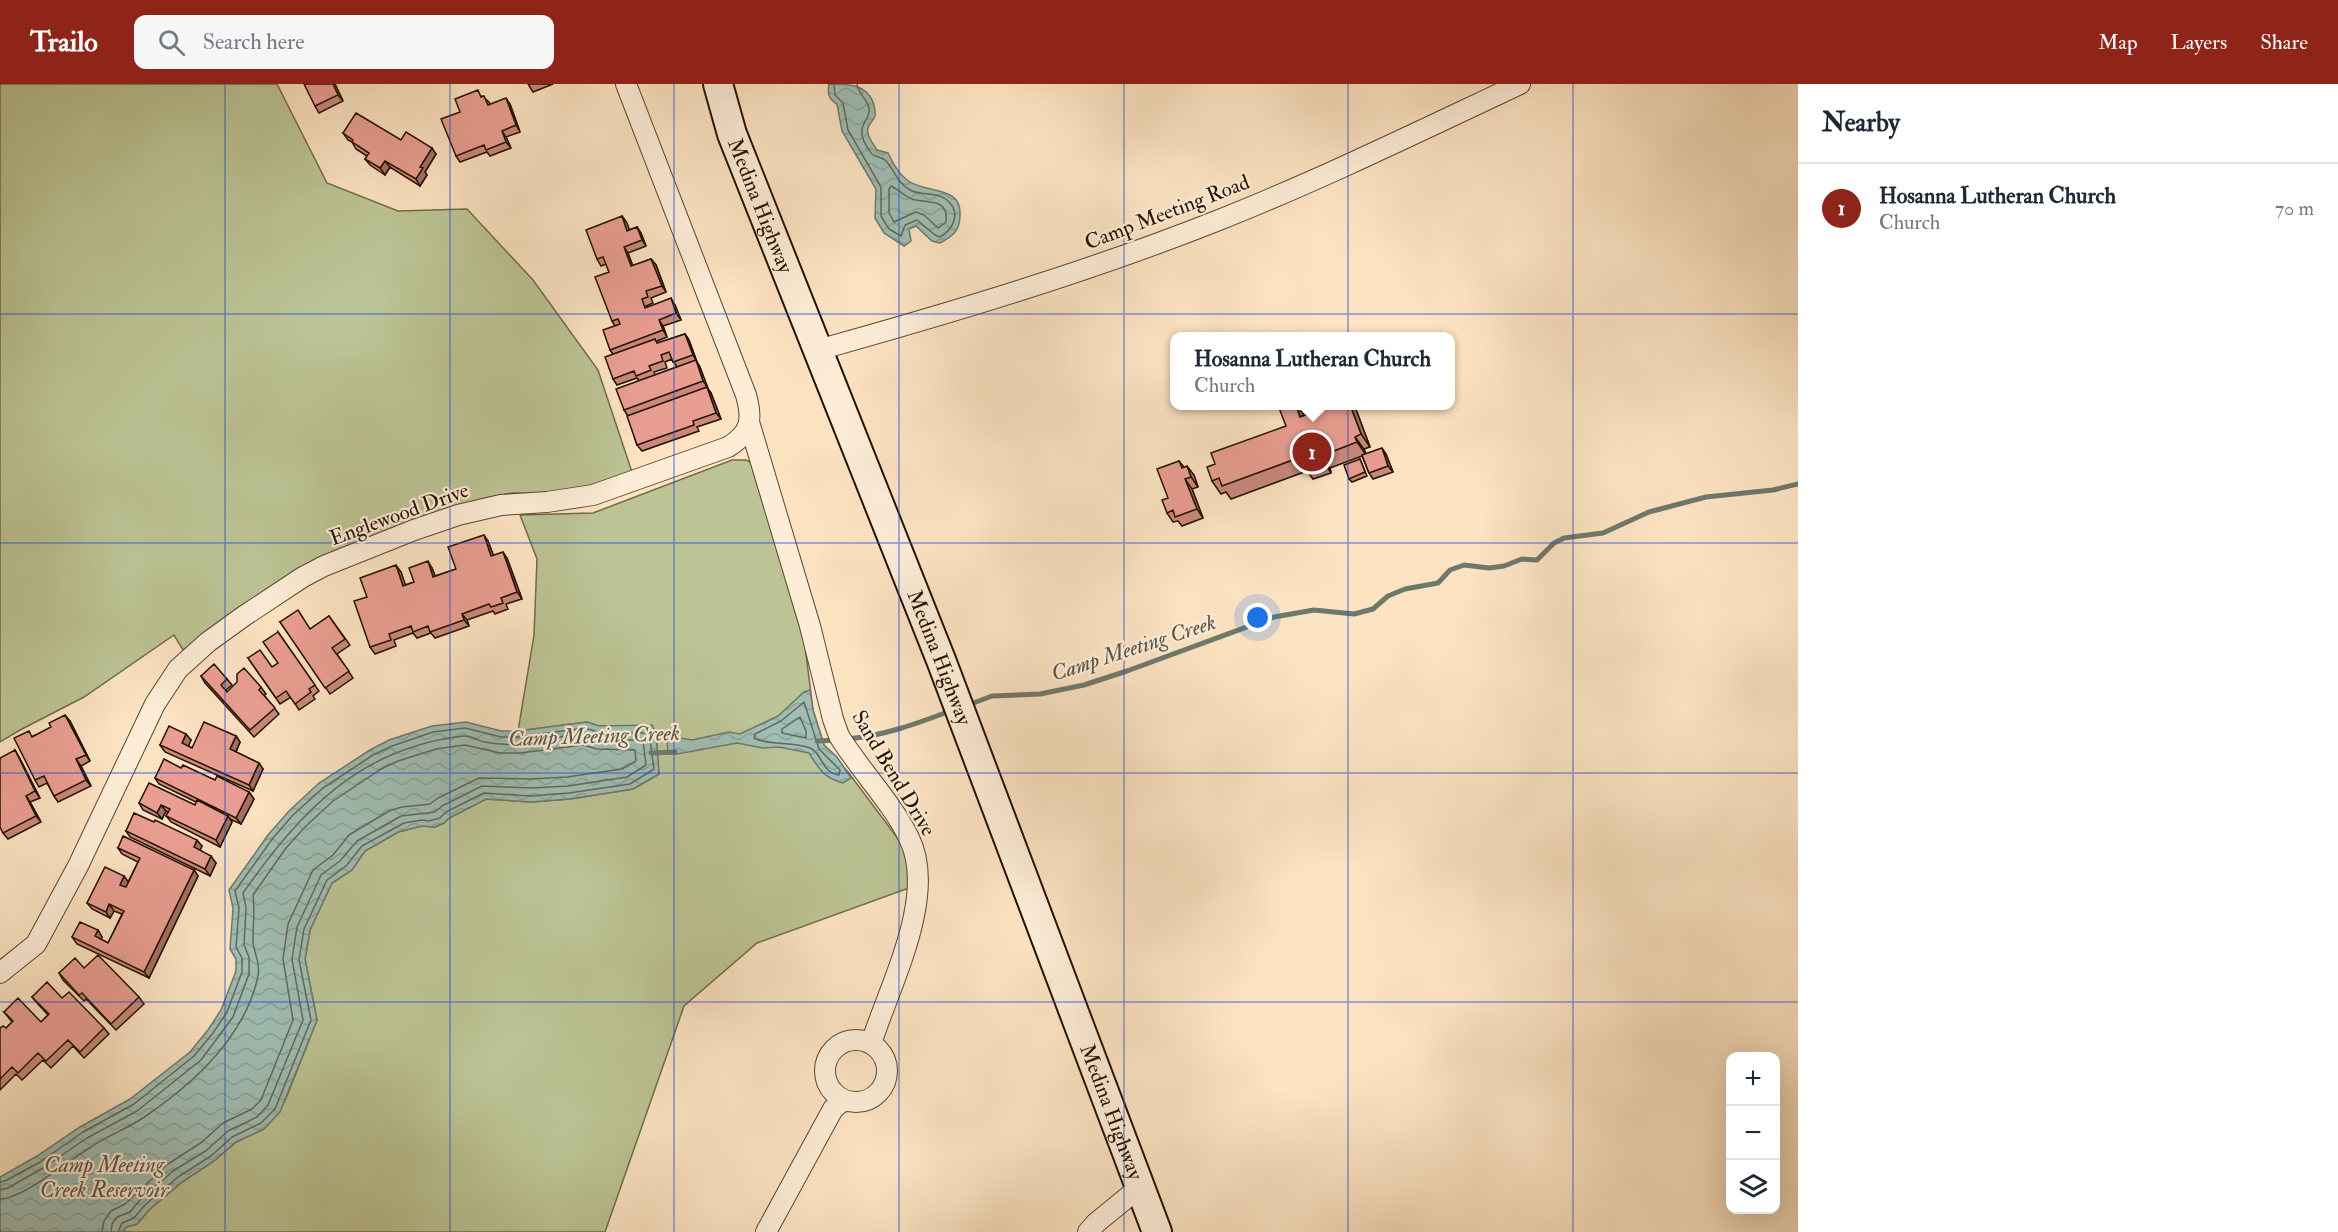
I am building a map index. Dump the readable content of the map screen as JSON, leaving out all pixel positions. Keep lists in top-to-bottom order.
{
  "streets": {
    "main road": ["Medina Highway"],
    "street": ["Camp Meeting Road", "Englewood Drive", "Sand Bend Drive"]
  },
  "crossings": [
    ["Medina Highway", "Camp Meeting Road"],
    ["Englewood Drive", "Sand Bend Drive"]
  ],
  "water": ["Camp Meeting Creek", "Camp Meeting Creek Reservoir"],
  "page": {
    "header": "Trailo",
    "search": "Search here",
    "nav": ["Map", "Layers", "Share"],
    "heading": "Nearby",
    "list": [
      {
        "mark": "1",
        "name": "Hosanna Lutheran Church",
        "note": "Church",
        "value": "70 m"
      }
    ],
    "popup": ["Hosanna Lutheran Church", "Church"],
    "pins": "1",
    "map_buttons": ["+", "−"]
  }
}
